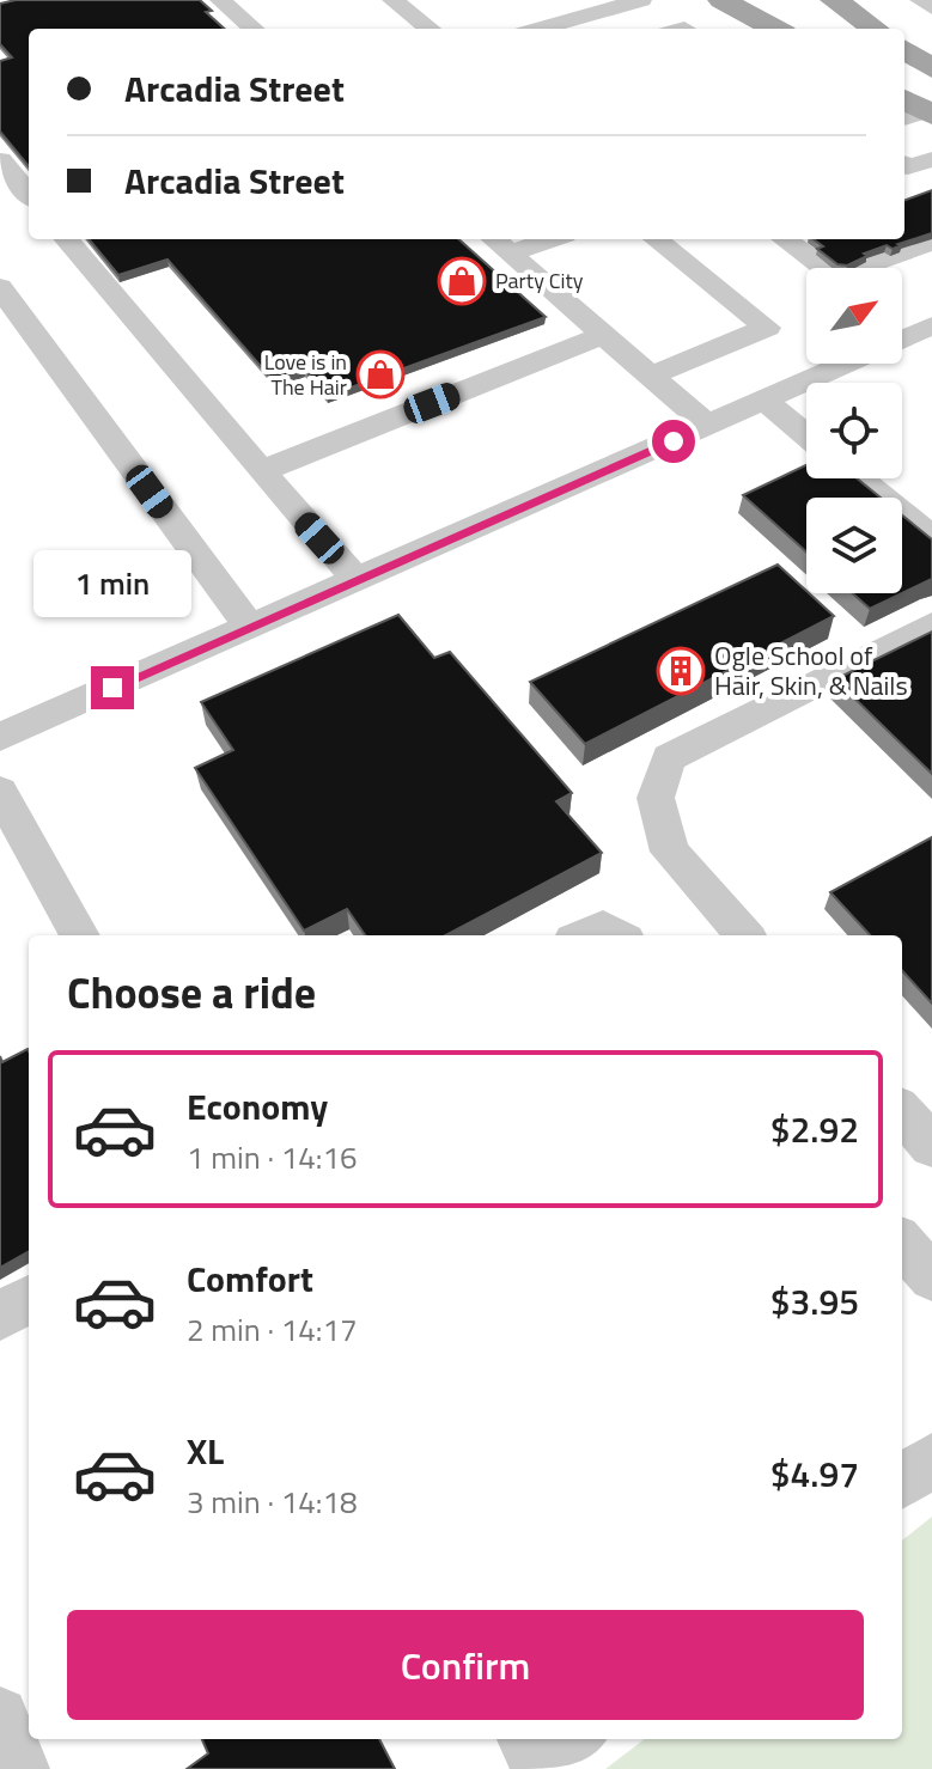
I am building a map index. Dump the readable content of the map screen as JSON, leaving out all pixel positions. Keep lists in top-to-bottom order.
{
  "places": {
    "shop": ["Party City", "Love is in The Hair"],
    "building": ["Ogle School of Hair, Skin, & Nails"]
  },
  "north": "top right",
  "page": {
    "banner": ["Arcadia Street", "Arcadia Street"],
    "bubble": "1 min",
    "heading": "Choose a ride",
    "list": [
      {
        "name": "Economy",
        "note": "1 min · 14:16",
        "value": "$2.92"
      },
      {
        "name": "Comfort",
        "note": "2 min · 14:17",
        "value": "$3.95"
      },
      {
        "name": "XL",
        "note": "3 min · 14:18",
        "value": "$4.97"
      }
    ],
    "buttons": "Confirm"
  }
}
